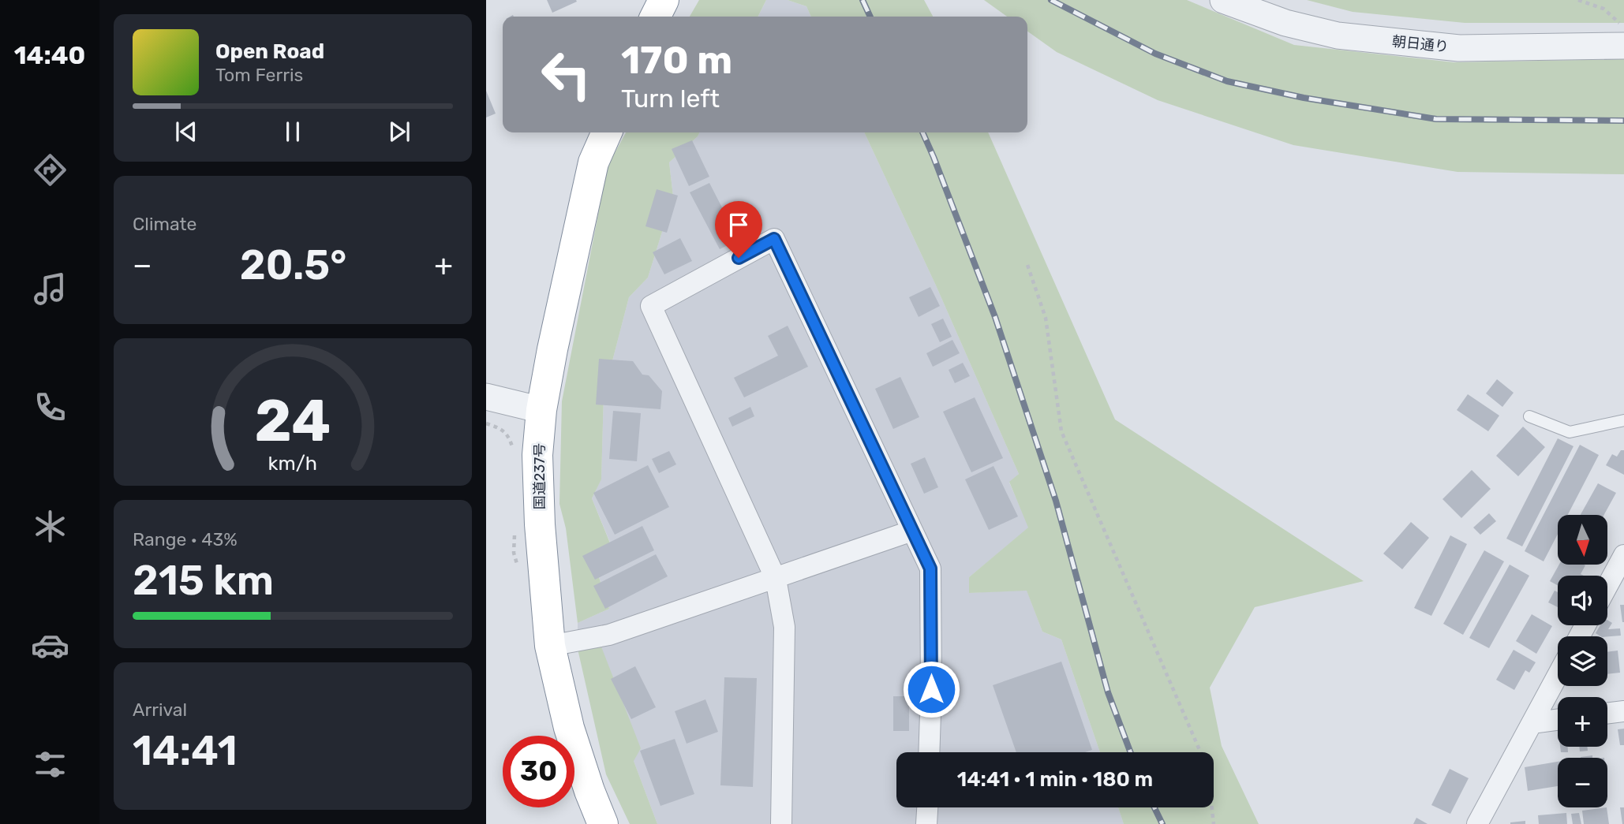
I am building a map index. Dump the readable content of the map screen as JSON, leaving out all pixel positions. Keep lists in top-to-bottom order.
{
  "streets": {
    "highway": ["国道237号"],
    "street": ["朝日通り"]
  },
  "north": "bottom",
  "page": {
    "tabs": "14:40",
    "turn": ["170 m", "Turn left"],
    "song": ["Open Road", "Tom Ferris"],
    "tile": [
      "Climate",
      ["Range · 43%", "215 km"],
      ["Arrival", "14:41"]
    ],
    "heat": ["−", "20.5°", "+"],
    "map_buttons": ["+", "−"],
    "limit": "30",
    "trip": "14:41 · 1 min · 180 m",
    "gauge": ["24", "km/h"]
  }
}
